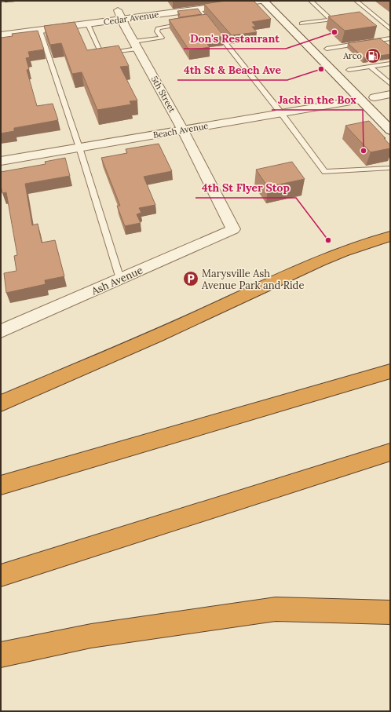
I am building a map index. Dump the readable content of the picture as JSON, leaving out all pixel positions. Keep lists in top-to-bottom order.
{
  "streets": {
    "street": [
      "Cedar Avenue",
      "5th Street",
      "Beach Avenue",
      "Ash Avenue"
    ]
  },
  "crossings": [
    ["Cedar Avenue", "5th Street"],
    ["5th Street", "Beach Avenue"],
    ["5th Street", "Ash Avenue"]
  ],
  "places": {
    "other": [
      "Don's Restaurant",
      "4th St & Beach Ave",
      "Jack in the Box",
      "4th St Flyer Stop"
    ],
    "fuel station": ["Arco"],
    "parking": ["Marysville Ash Avenue Park and Ride"]
  }
}
